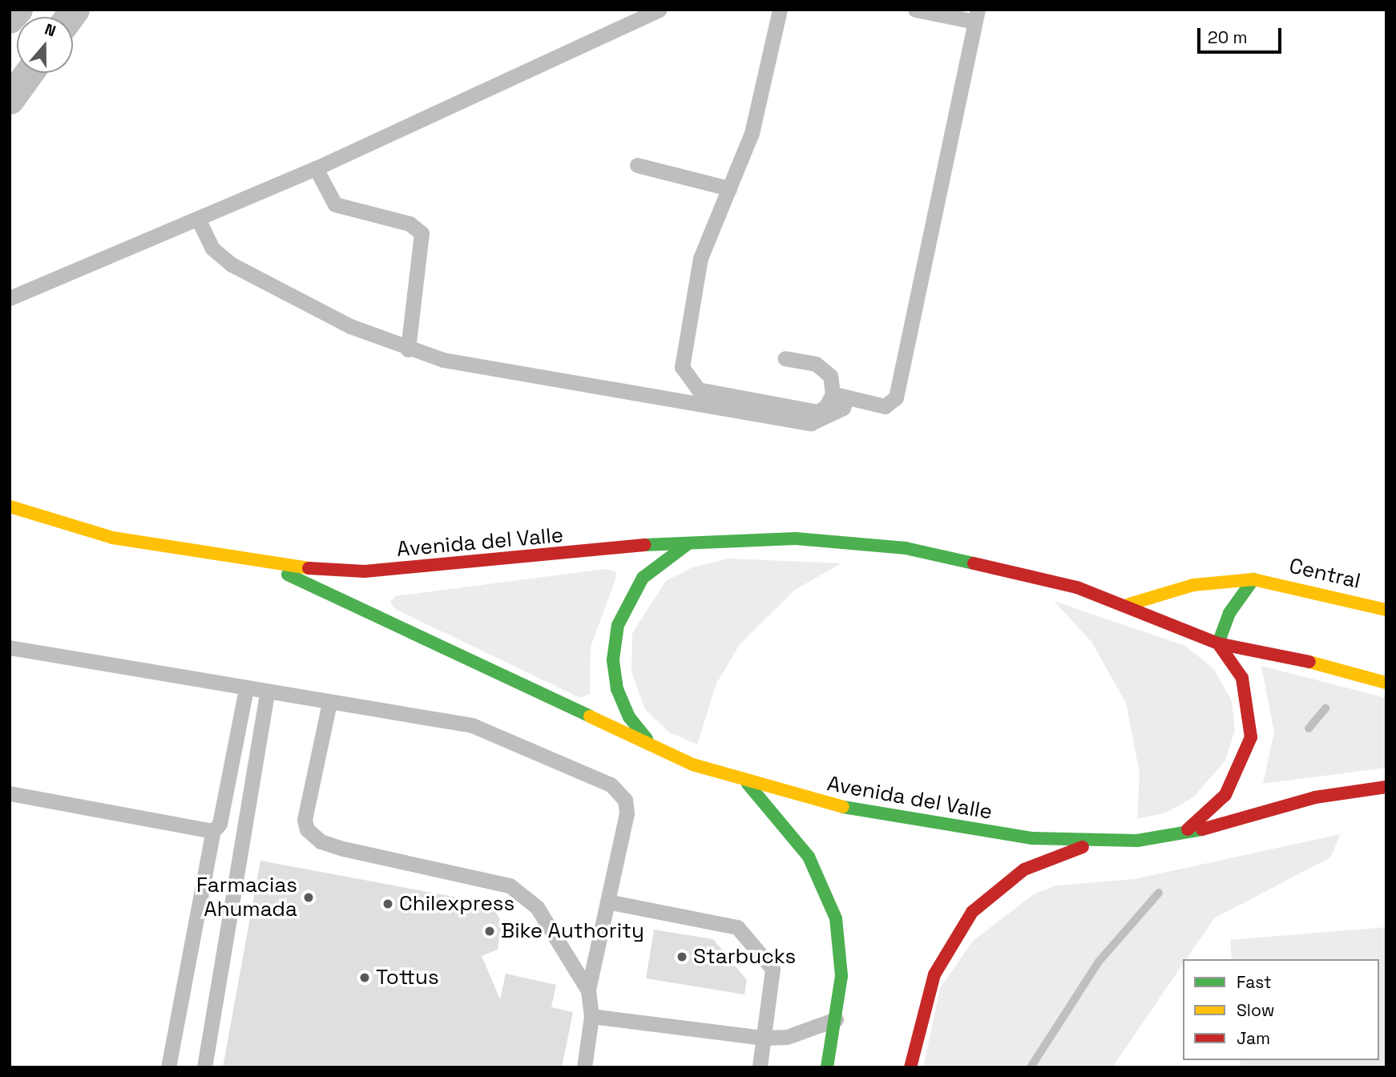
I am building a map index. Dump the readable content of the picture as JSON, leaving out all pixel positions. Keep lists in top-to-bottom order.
{
  "streets": {
    "street": ["Avenida del Valle", "Central"]
  },
  "crossings": [
    ["Avenida del Valle", "Central"]
  ],
  "places": [
    "Farmacias Ahumada",
    "Chilexpress",
    "Bike Authority",
    "Starbucks",
    "Tottus"
  ],
  "legend": ["Fast", "Slow", "Jam"],
  "scale_bar": "20 m",
  "north": "top"
}
